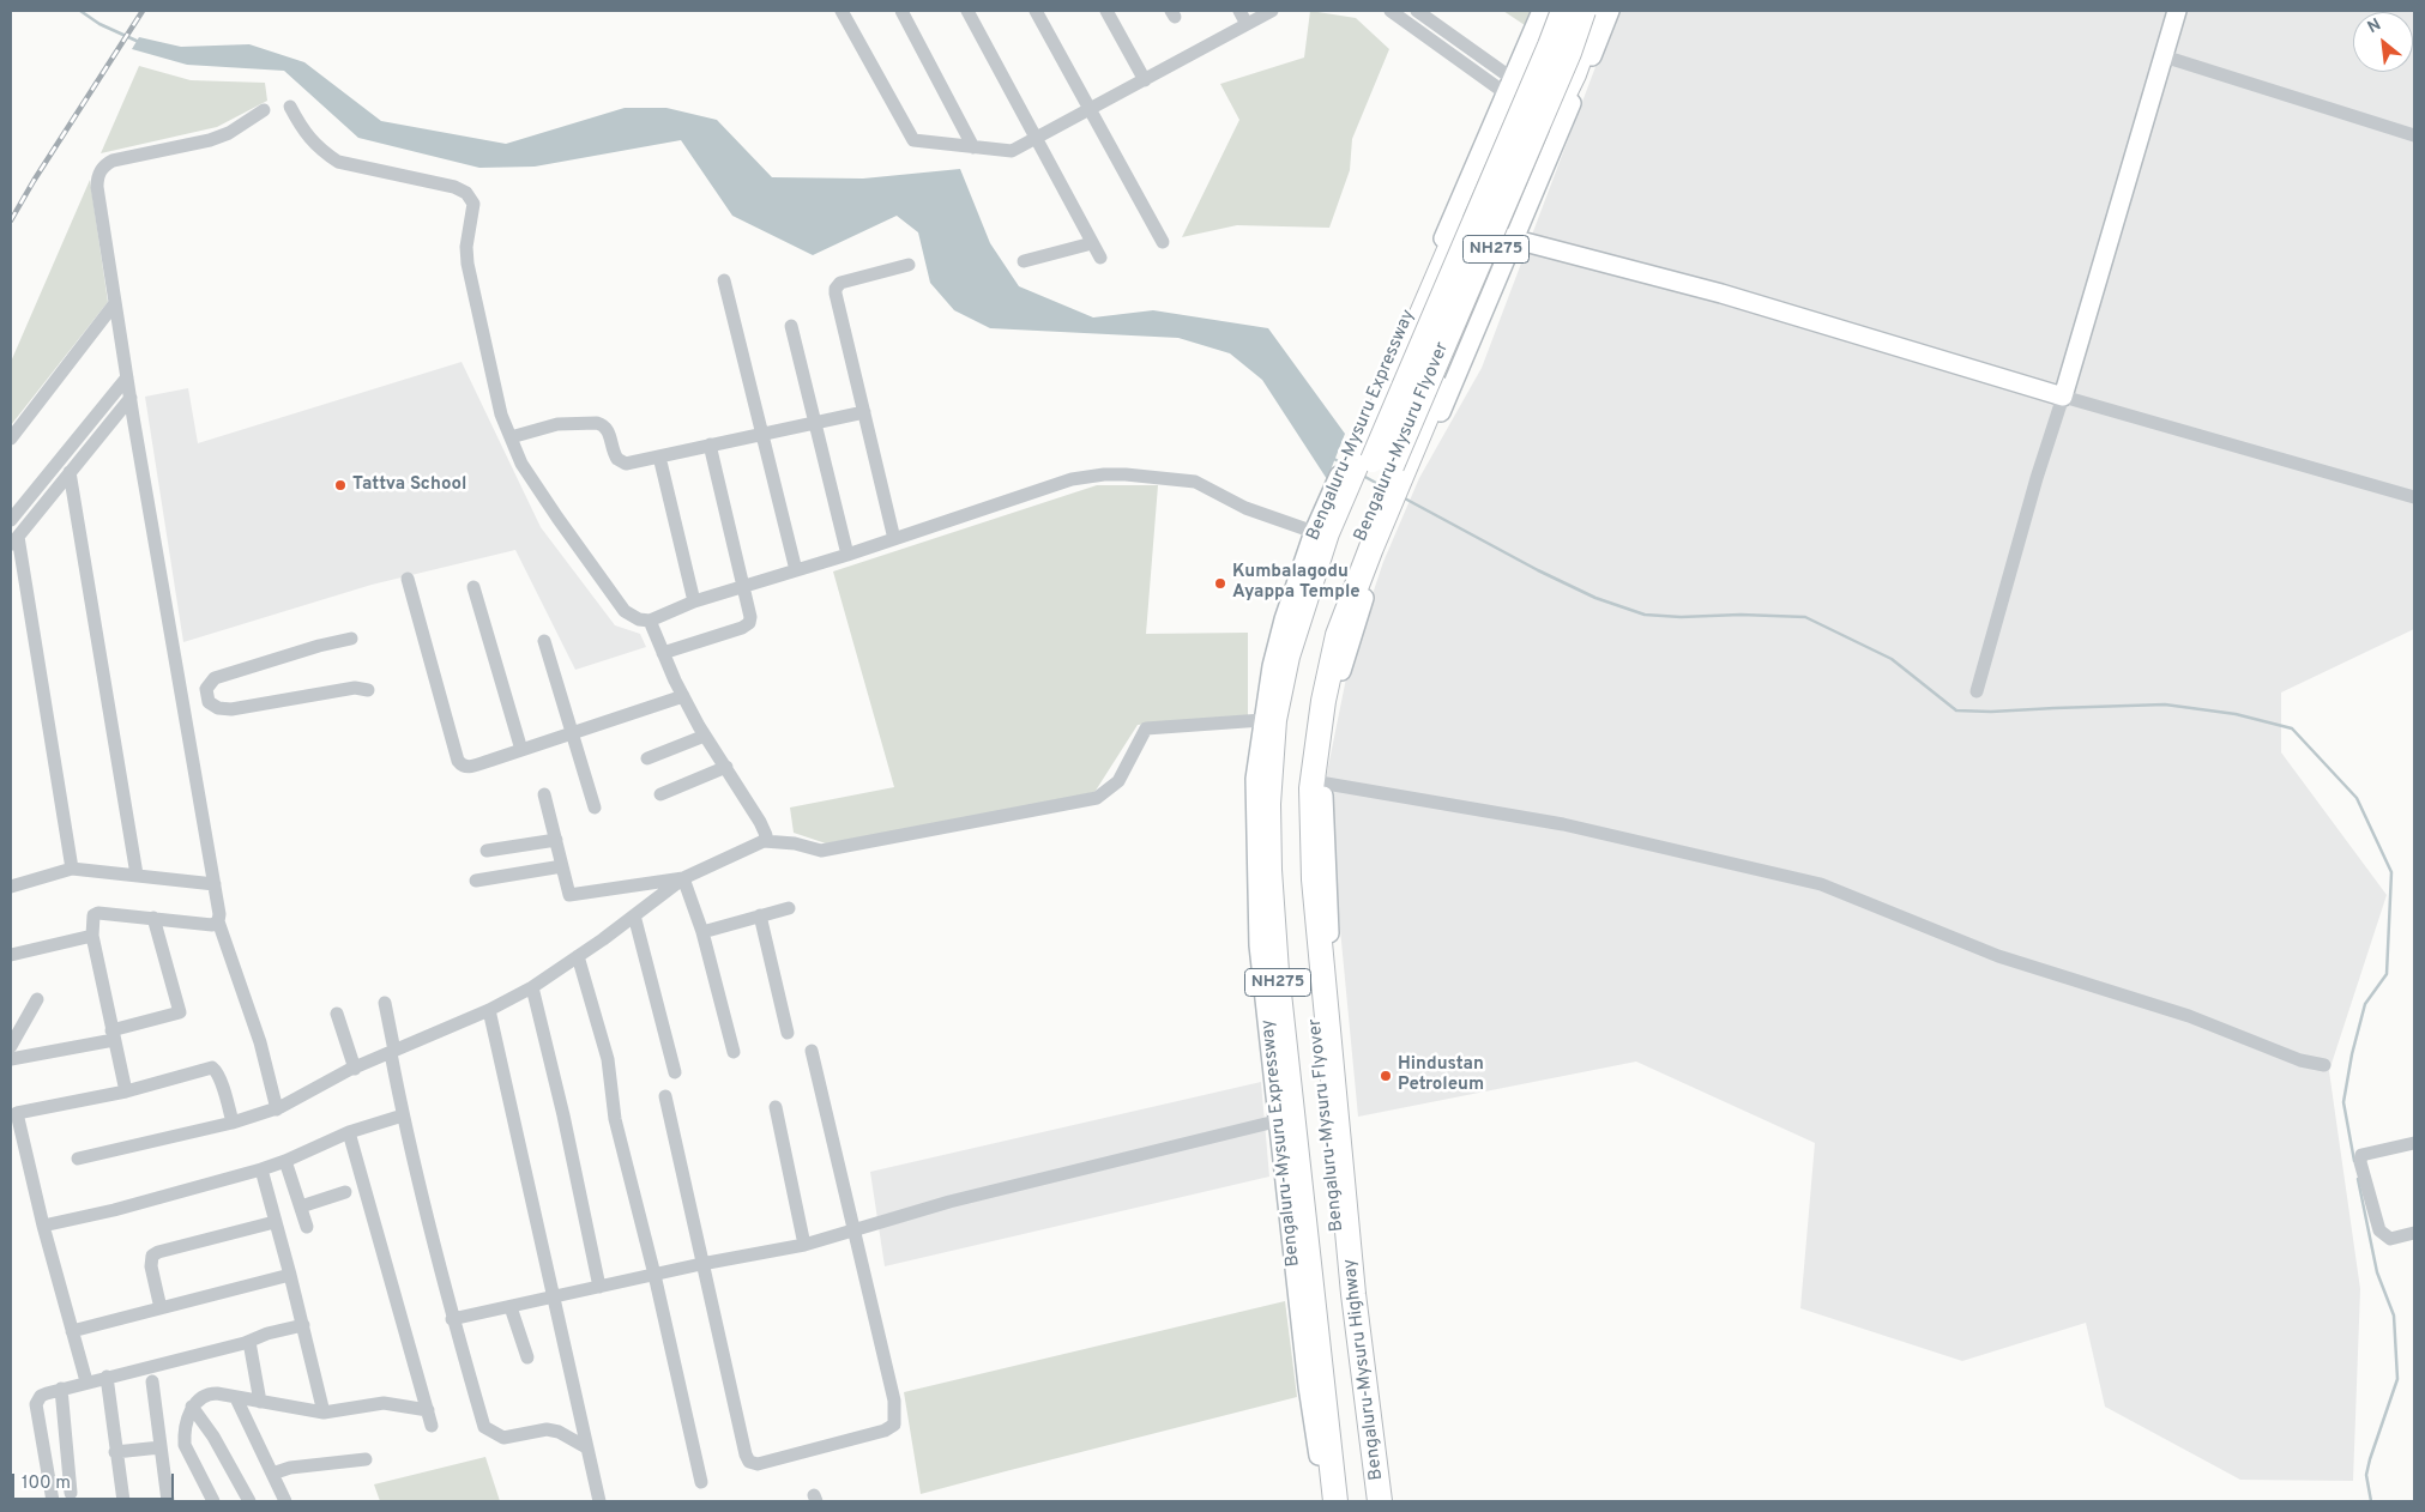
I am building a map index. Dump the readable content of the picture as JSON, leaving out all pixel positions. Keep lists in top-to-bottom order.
{
  "streets": {
    "highway": [
      "NH275",
      "Bengaluru-Mysuru Expressway",
      "Bengaluru-Mysuru Flyover",
      "Bengaluru-Mysuru Highway"
    ]
  },
  "crossings": [
    ["NH275", "Bengaluru-Mysuru Highway"],
    ["Bengaluru-Mysuru Expressway", "Bengaluru-Mysuru Flyover"]
  ],
  "places": ["Tattva School", "Kumbalagodu Ayappa Temple", "Hindustan Petroleum"],
  "scale_bar": "100 m",
  "north": "top left"
}
